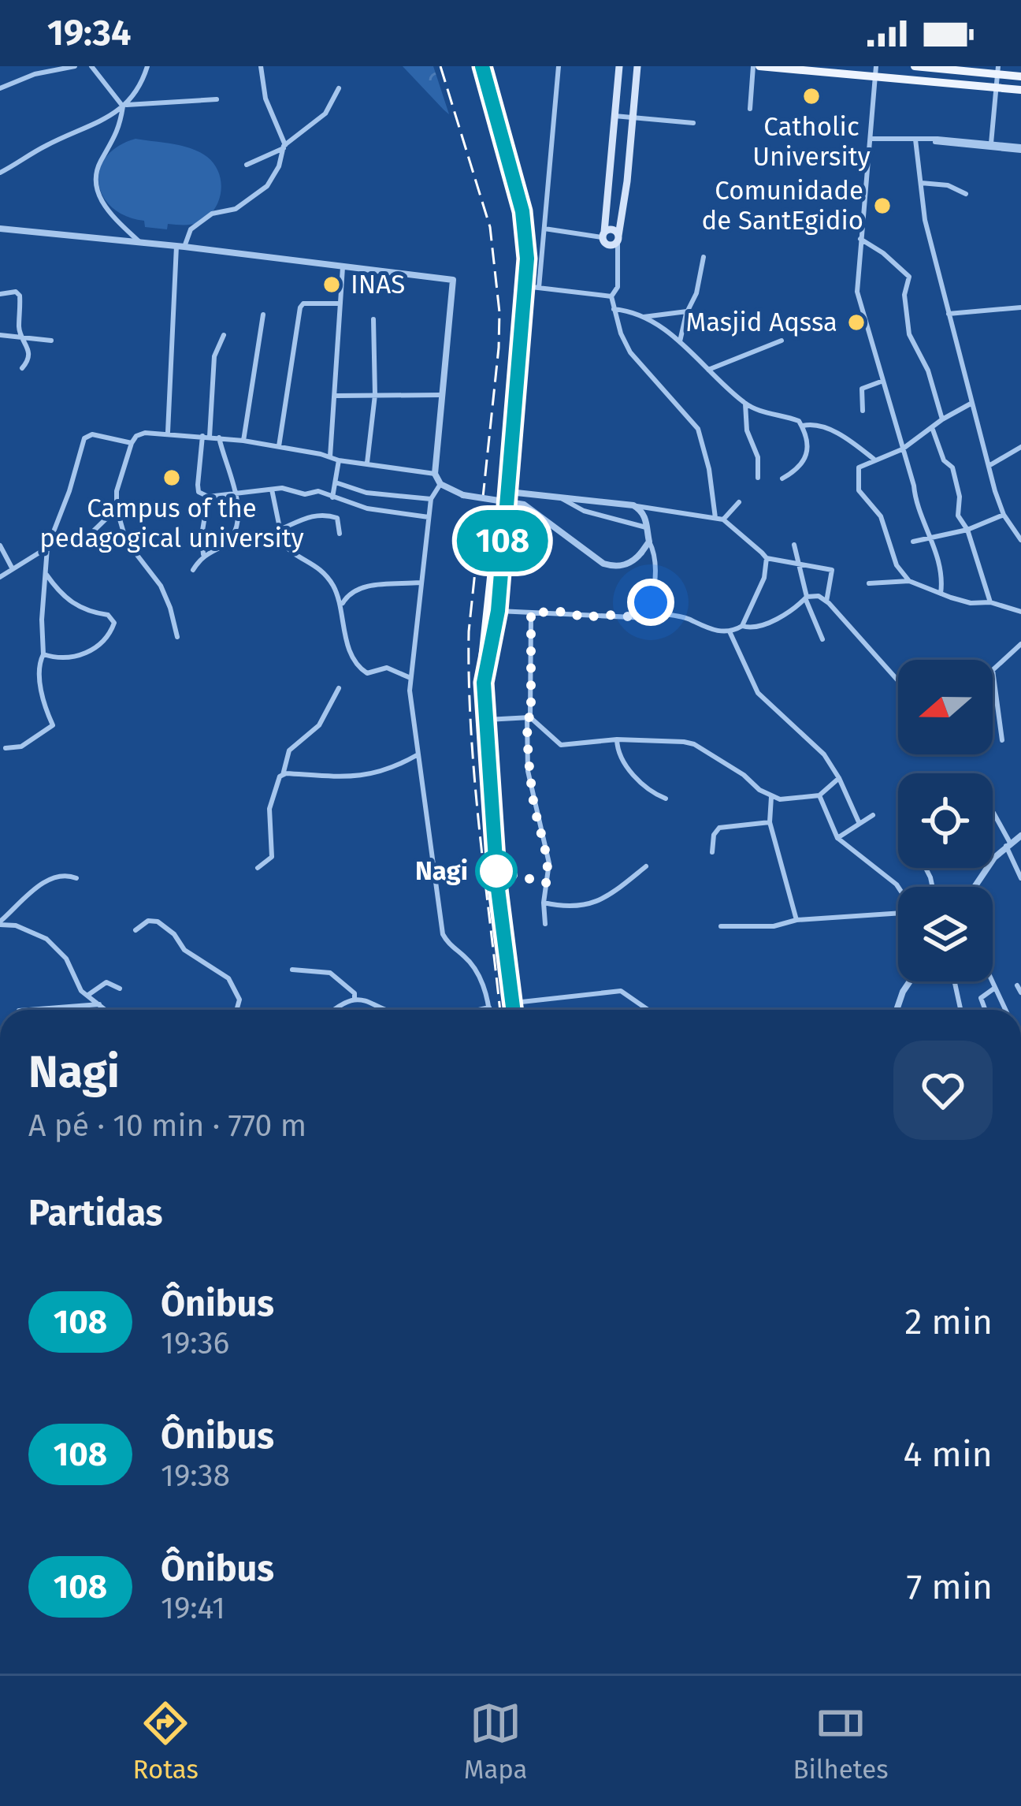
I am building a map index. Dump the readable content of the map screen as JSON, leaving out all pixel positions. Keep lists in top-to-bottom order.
{
  "places": [
    "Catholic University",
    "Comunidade de SantEgidio",
    "INAS",
    "Masjid Aqssa",
    "Campus of the pedagogical university",
    "Nagi"
  ],
  "lines": ["bus line 108"],
  "north": "left",
  "page": {
    "status": "19:34",
    "on_map": "108",
    "heading": [
      ["Nagi", "A pé · 10 min · 770 m"],
      "Partidas"
    ],
    "list": [
      {
        "mark": "108",
        "name": "Ônibus",
        "note": "19:36",
        "value": "2 min"
      },
      {
        "mark": "108",
        "name": "Ônibus",
        "note": "19:38",
        "value": "4 min"
      },
      {
        "mark": "108",
        "name": "Ônibus",
        "note": "19:41",
        "value": "7 min"
      }
    ],
    "tabs": ["Rotas", "Mapa", "Bilhetes"]
  }
}
